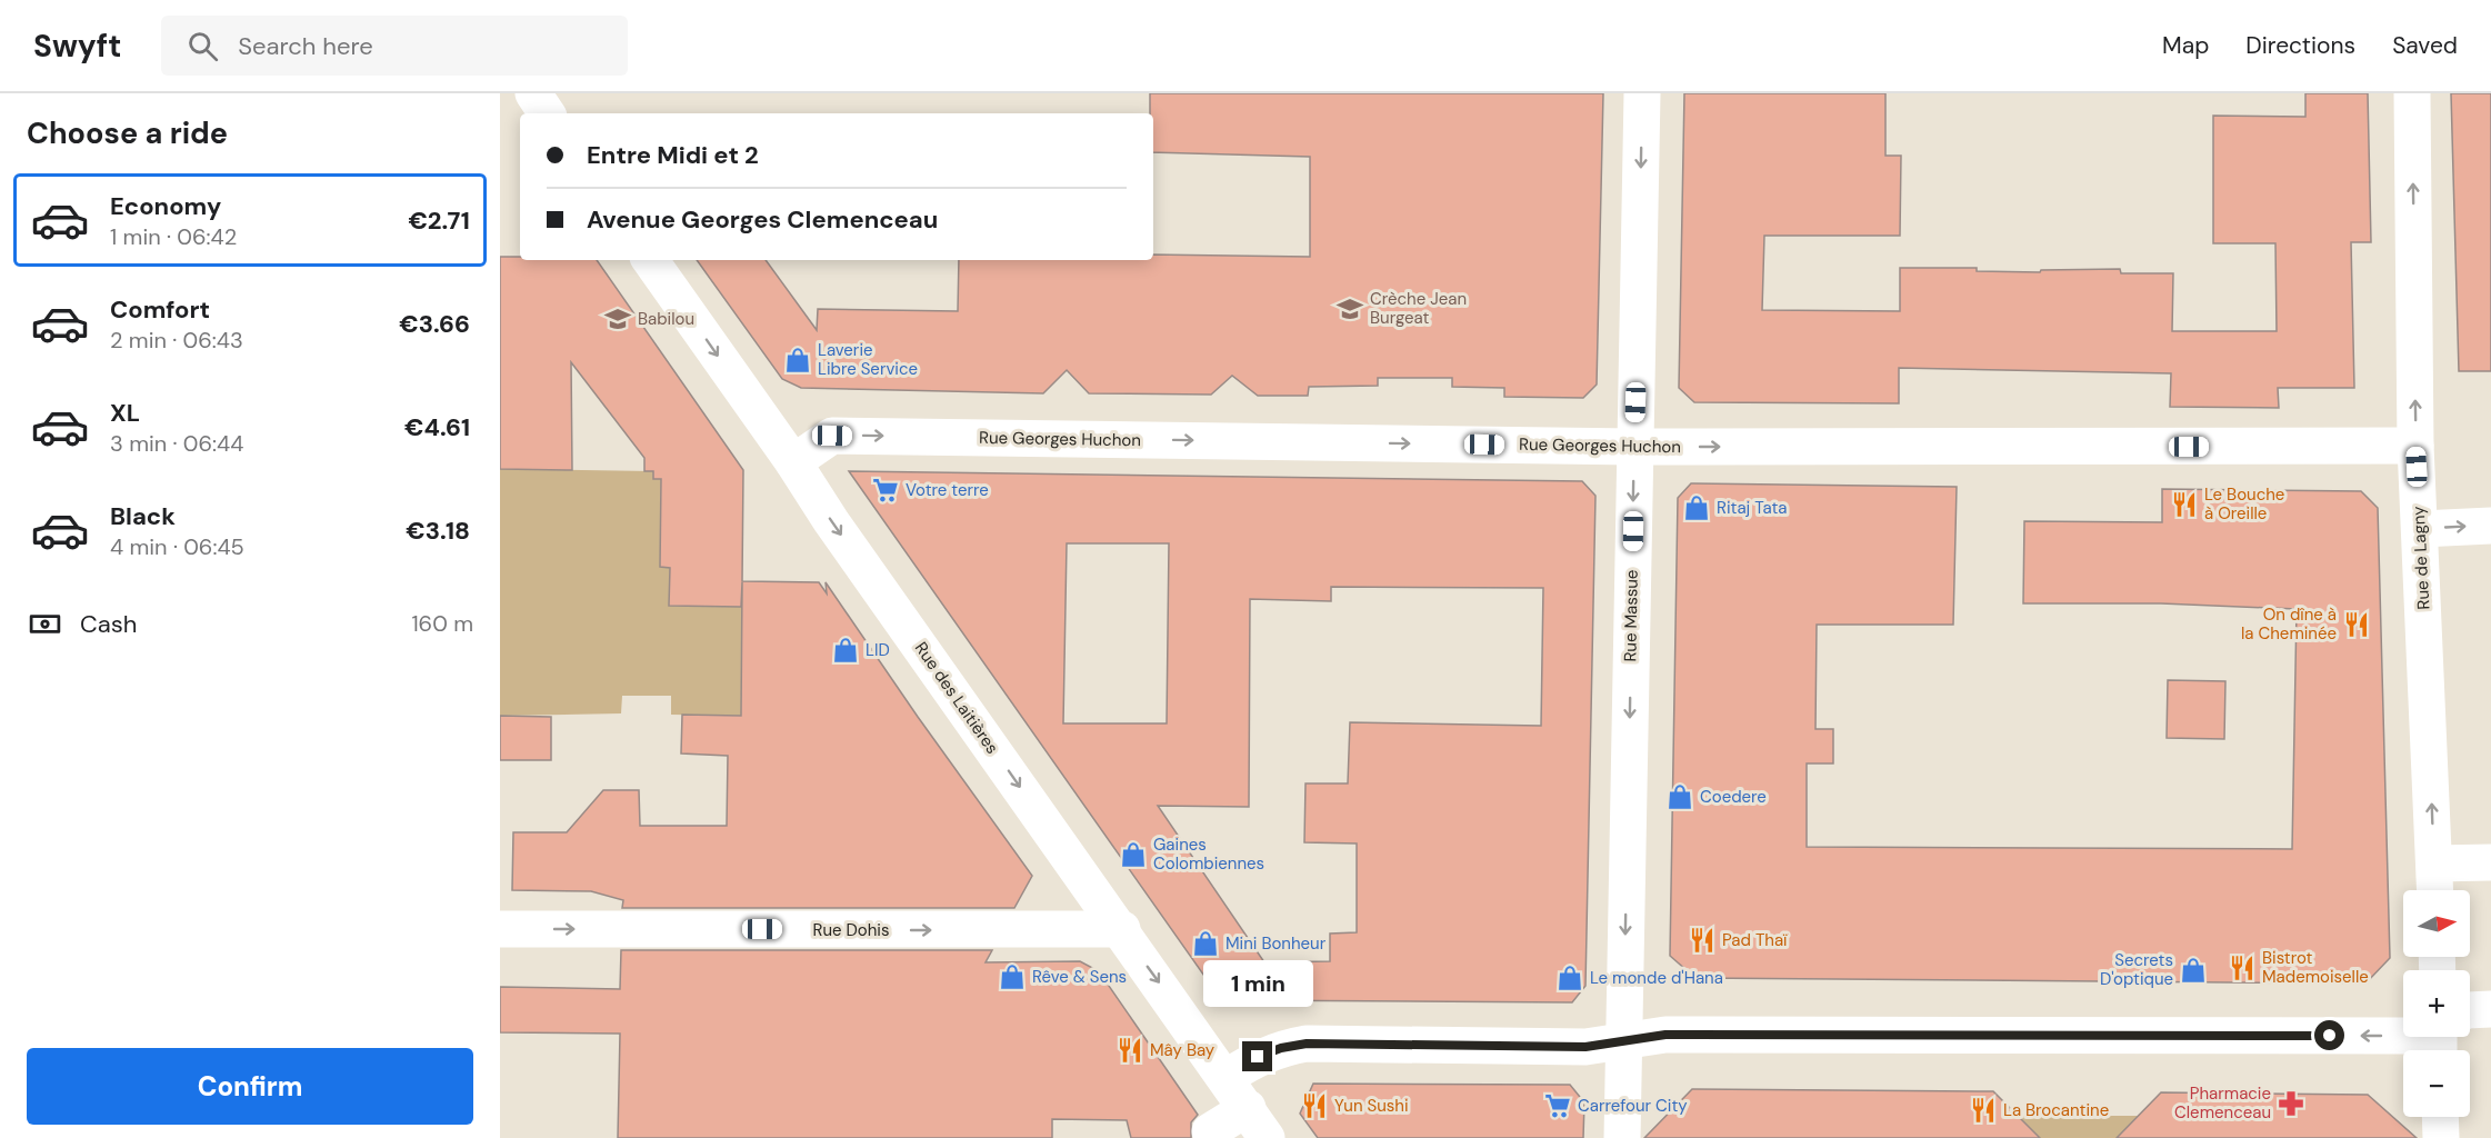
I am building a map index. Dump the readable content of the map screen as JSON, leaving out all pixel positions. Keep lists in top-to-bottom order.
{
  "streets": {
    "street": [
      "Rue Georges Huchon",
      "Rue de Lagny",
      "Rue Massue",
      "Rue des Laitières",
      "Rue Dohis"
    ]
  },
  "crossings": [
    ["Rue Georges Huchon", "Rue de Lagny"],
    ["Rue Georges Huchon", "Rue Massue"],
    ["Rue Georges Huchon", "Rue des Laitières"],
    ["Rue des Laitières", "Rue Dohis"]
  ],
  "one_way": [
    "Rue Georges Huchon",
    "Rue de Lagny",
    "Rue Massue",
    "Rue des Laitières",
    "Rue Dohis"
  ],
  "places": {
    "school or university": ["Crèche Jean Burgeat", "Babilou"],
    "shop": [
      "Laverie Libre Service",
      "Ritaj Tata",
      "LID",
      "Coedere",
      "Gaines Colombiennes",
      "Mini Bonheur",
      "Secrets D'optique",
      "Rêve & Sens",
      "Le monde d'Hana"
    ],
    "supermarket": ["Votre terre", "Carrefour City"],
    "restaurant": [
      "Le Bouche à Oreille",
      "On dîne à la Cheminée",
      "Pad Thaï",
      "Bistrot Mademoiselle",
      "Mây Bay",
      "Yun Sushi",
      "La Brocantine"
    ],
    "pharmacy": ["Pharmacie Clemenceau"]
  },
  "north": "right",
  "page": {
    "header": "Swyft",
    "search": "Search here",
    "nav": ["Map", "Directions", "Saved"],
    "heading": "Choose a ride",
    "banner": ["Entre Midi et 2", "Avenue Georges Clemenceau"],
    "list": [
      {
        "name": "Economy",
        "note": "1 min · 06:42",
        "value": "€2.71"
      },
      {
        "name": "Comfort",
        "note": "2 min · 06:43",
        "value": "€3.66"
      },
      {
        "name": "XL",
        "note": "3 min · 06:44",
        "value": "€4.61"
      },
      {
        "name": "Black",
        "note": "4 min · 06:45",
        "value": "€3.18"
      }
    ],
    "pay": ["Cash", "160 m"],
    "map_buttons": ["+", "−"],
    "bubble": "1 min",
    "buttons": "Confirm"
  }
}
